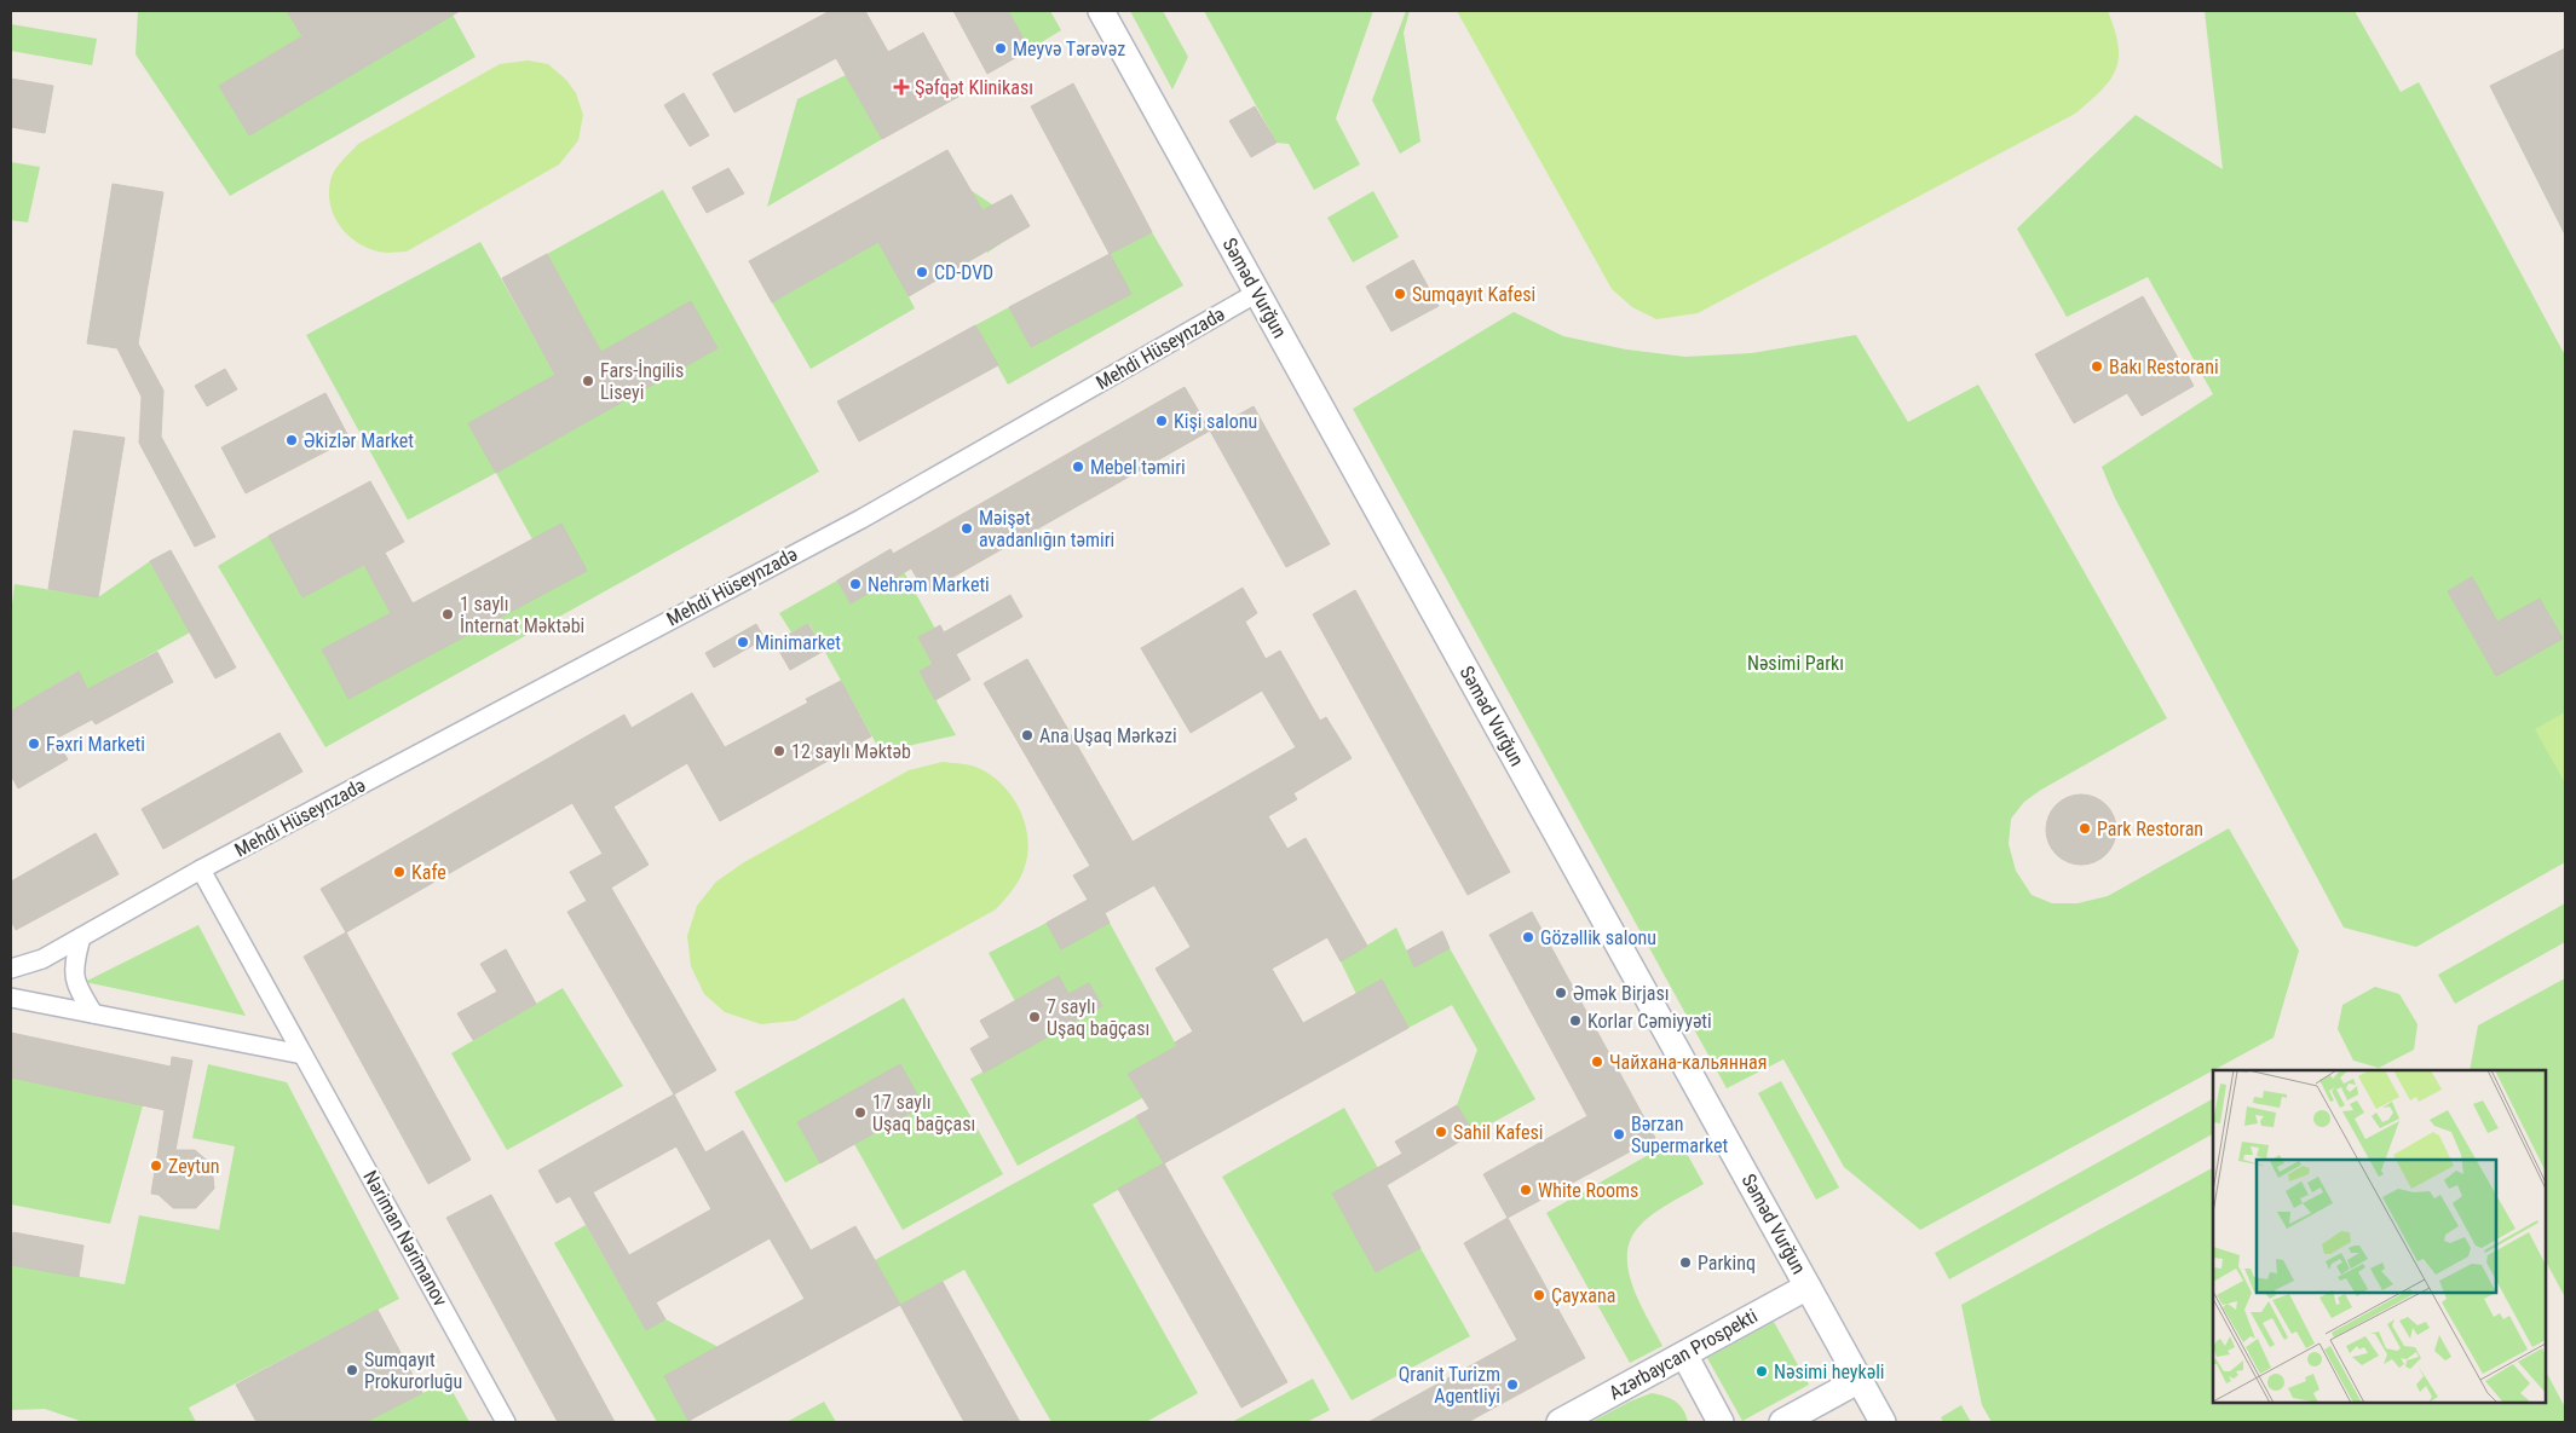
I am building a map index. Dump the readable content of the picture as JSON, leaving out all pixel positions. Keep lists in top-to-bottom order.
{
  "streets": {
    "main road": ["Səməd Vurğun", "Azərbaycan Prospekti"],
    "street": ["Mehdi Hüseynzadə", "Nəriman Nərimanov"]
  },
  "crossings": [
    ["Səməd Vurğun", "Mehdi Hüseynzadə"],
    ["Səməd Vurğun", "Azərbaycan Prospekti"],
    ["Mehdi Hüseynzadə", "Nəriman Nərimanov"]
  ],
  "parks": ["Nəsimi Parkı"],
  "places": {
    "other": [
      "Meyvə Tərəvəz",
      "CD-DVD",
      "Sumqayıt Kafesi",
      "Bakı Restorani",
      "Fars-İngilis Liseyi",
      "Kişi salonu",
      "Əkizlər Market",
      "Mebel təmiri",
      "Məişət avadanlığın təmiri",
      "Nehrəm Marketi",
      "1 saylı İnternat Məktəbi",
      "Minimarket",
      "Ana Uşaq Mərkəzi",
      "Fəxri Marketi",
      "12 saylı Məktəb",
      "Park Restoran",
      "Kafe",
      "Gözəllik salonu",
      "Əmək Birjası",
      "7 saylı Uşaq bağçası",
      "Korlar Cəmiyyəti",
      "Чайхана-кальянная",
      "17 saylı Uşaq bağçası",
      "Sahil Kafesi",
      "Bərzan Supermarket",
      "Zeytun",
      "White Rooms",
      "Parkinq",
      "Çayxana",
      "Sumqayıt Prokurorluğu",
      "Nəsimi heykəli",
      "Qranit Turizm Agentliyi"
    ],
    "health": ["Şəfqət Klinikası"]
  }
}
